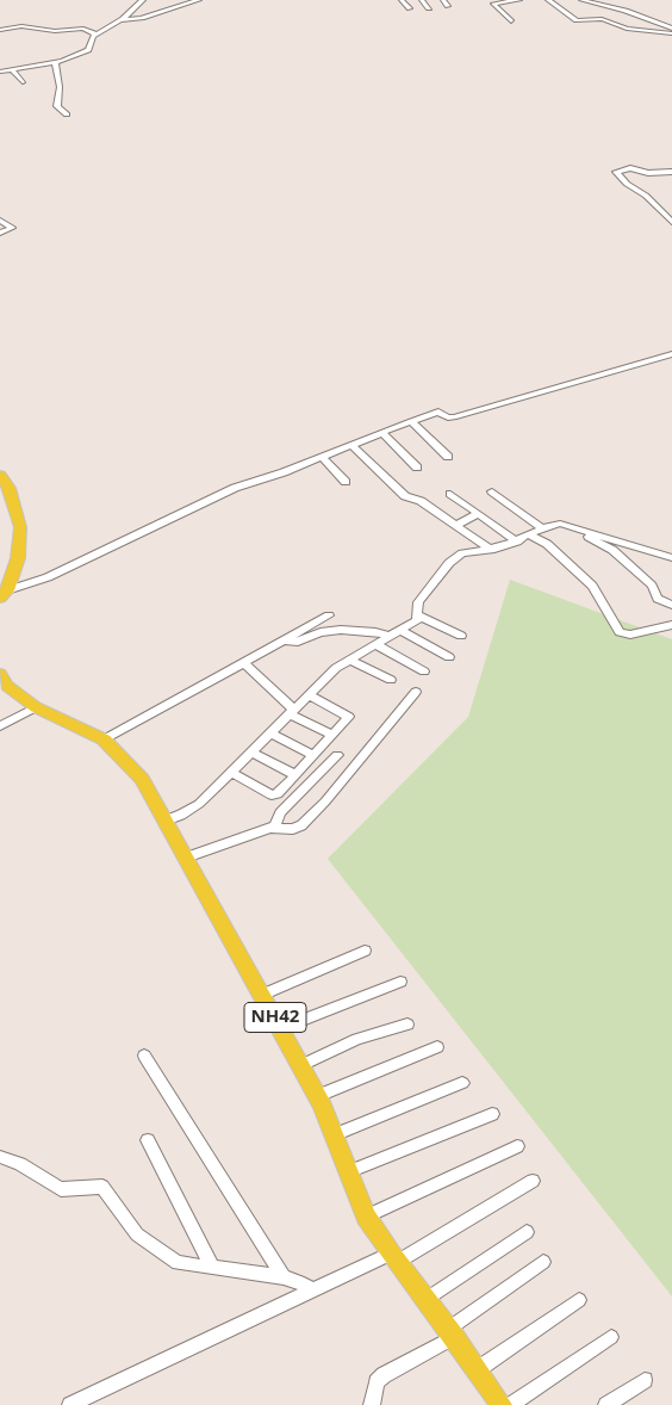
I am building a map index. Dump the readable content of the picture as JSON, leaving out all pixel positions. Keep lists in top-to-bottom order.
{
  "streets": {
    "highway": ["NH42"]
  }
}
